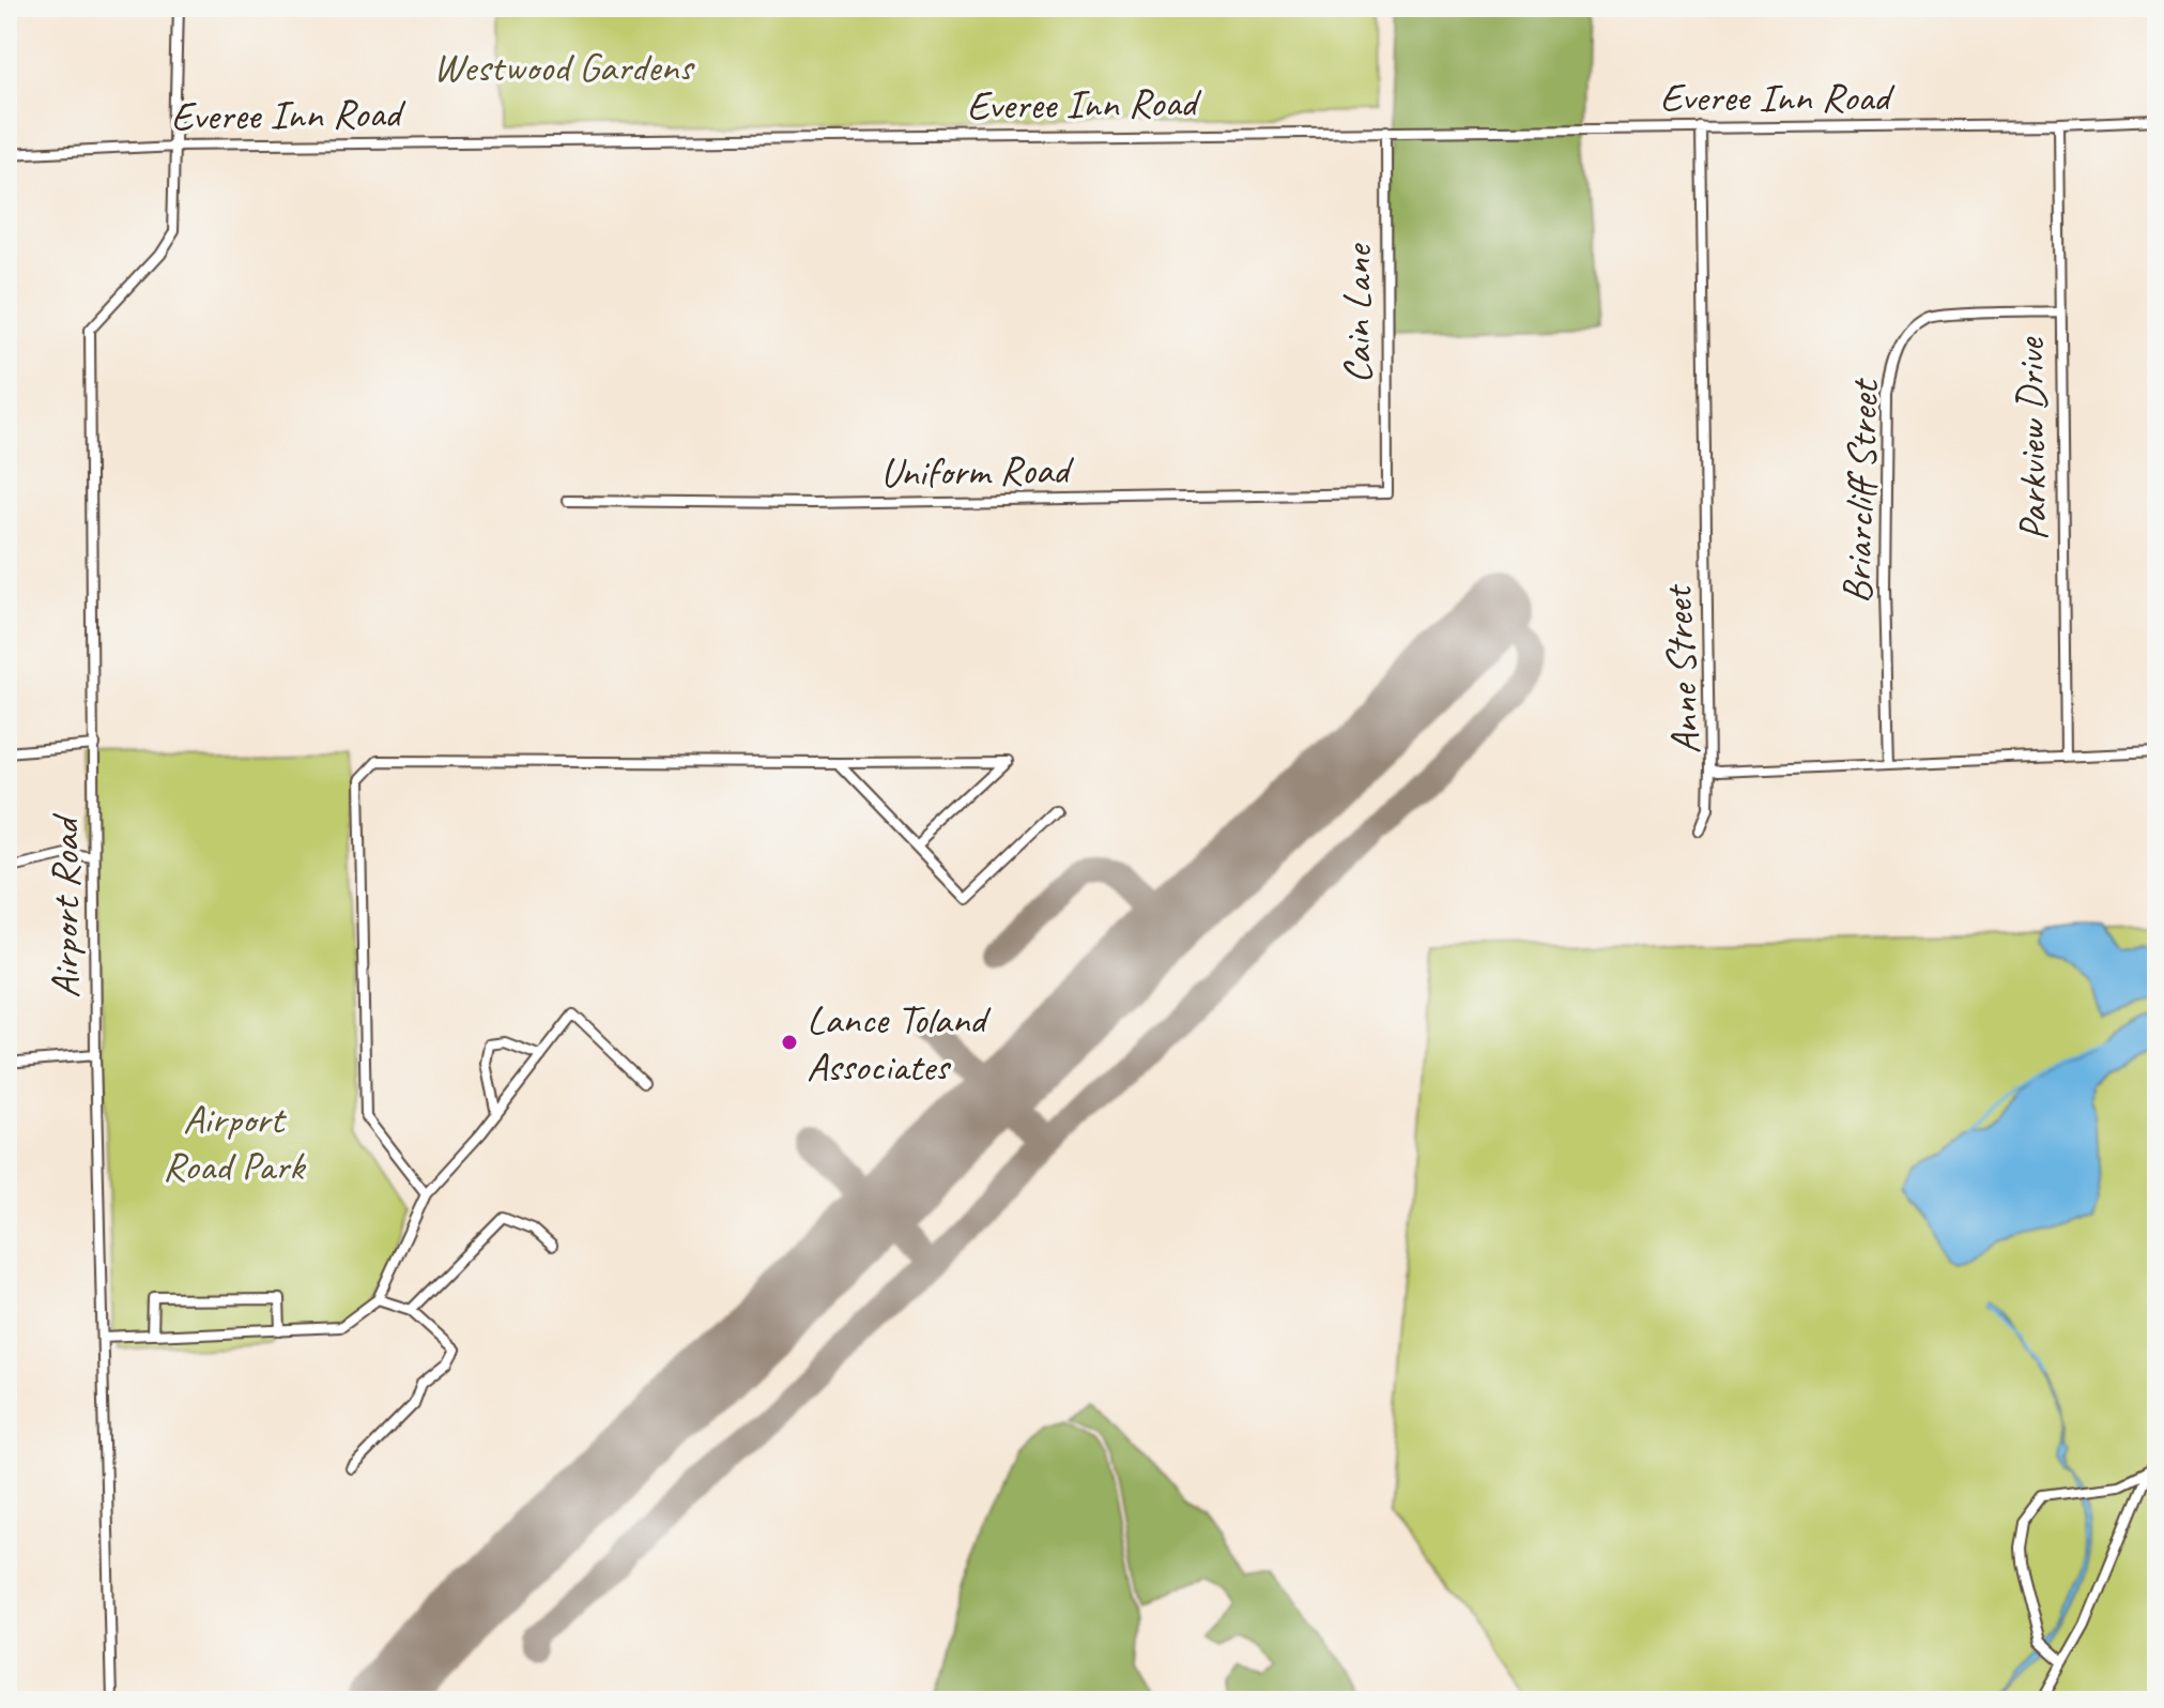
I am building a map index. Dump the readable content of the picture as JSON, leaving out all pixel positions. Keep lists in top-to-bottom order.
{
  "streets": {
    "street": [
      "Everee Inn Road",
      "Cain Lane",
      "Parkview Drive",
      "Uniform Road",
      "Briarcliff Street",
      "Anne Street",
      "Airport Road"
    ]
  },
  "crossings": [
    ["Everee Inn Road", "Cain Lane"],
    ["Everee Inn Road", "Parkview Drive"],
    ["Everee Inn Road", "Anne Street"],
    ["Everee Inn Road", "Airport Road"],
    ["Cain Lane", "Uniform Road"],
    ["Parkview Drive", "Briarcliff Street"],
    ["Parkview Drive", "Anne Street"],
    ["Briarcliff Street", "Anne Street"]
  ],
  "parks": ["Westwood Gardens", "Airport Road Park"],
  "places": ["Lance Toland Associates"]
}
